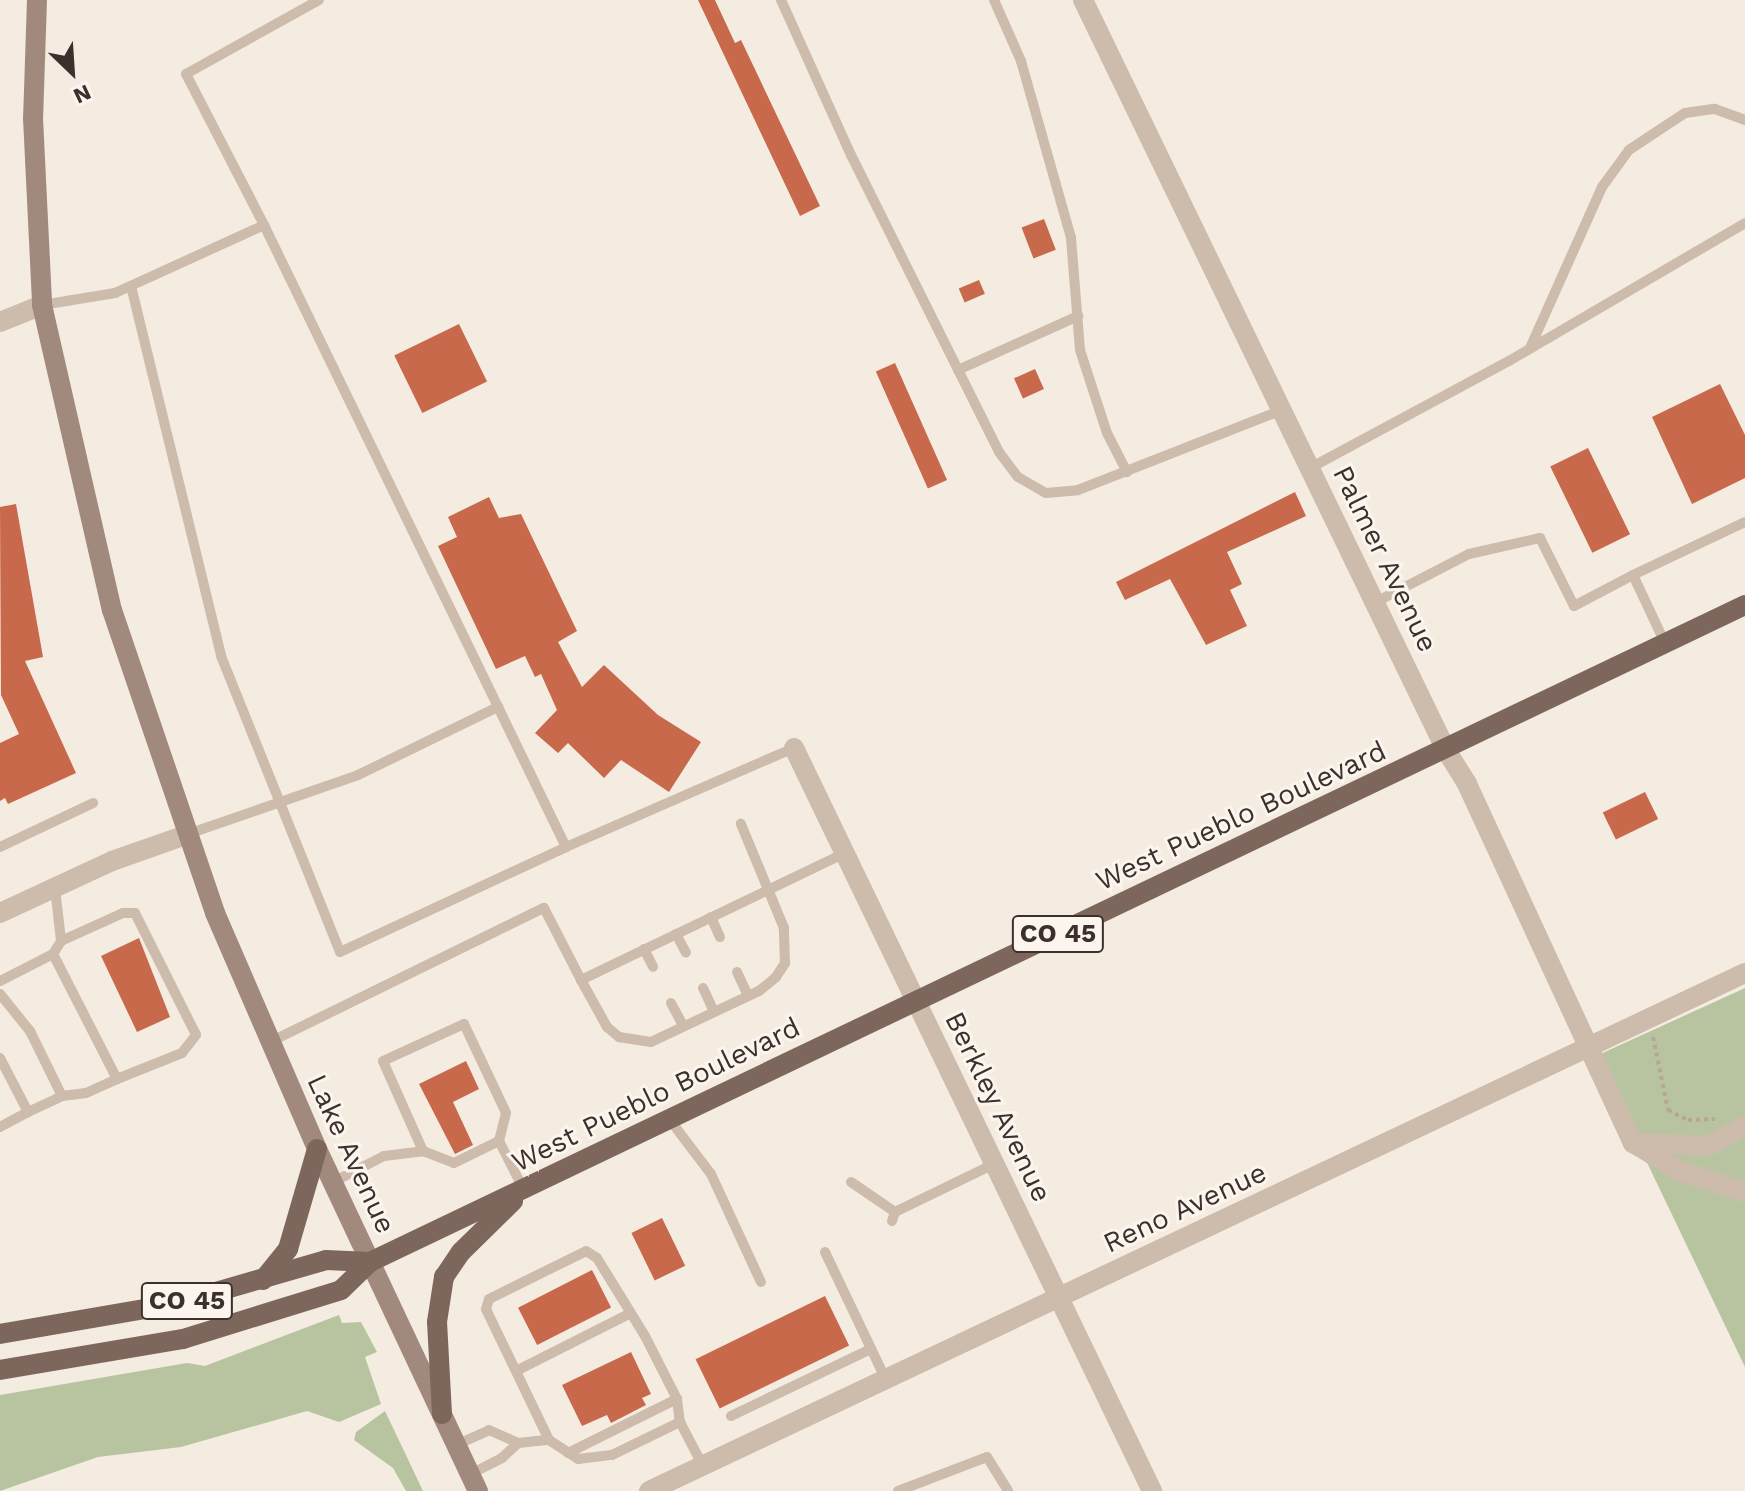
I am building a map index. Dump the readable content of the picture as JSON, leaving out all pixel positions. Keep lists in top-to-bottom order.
{
  "streets": {
    "main road": ["West Pueblo Boulevard", "CO 45"],
    "street": [
      "Palmer Avenue",
      "Berkley Avenue",
      "Lake Avenue",
      "Reno Avenue"
    ]
  },
  "crossings": [
    ["Palmer Avenue", "West Pueblo Boulevard"],
    ["Palmer Avenue", "Reno Avenue"],
    ["West Pueblo Boulevard", "Berkley Avenue"],
    ["West Pueblo Boulevard", "Lake Avenue"],
    ["Berkley Avenue", "Reno Avenue"]
  ],
  "north": "bottom right"
}
